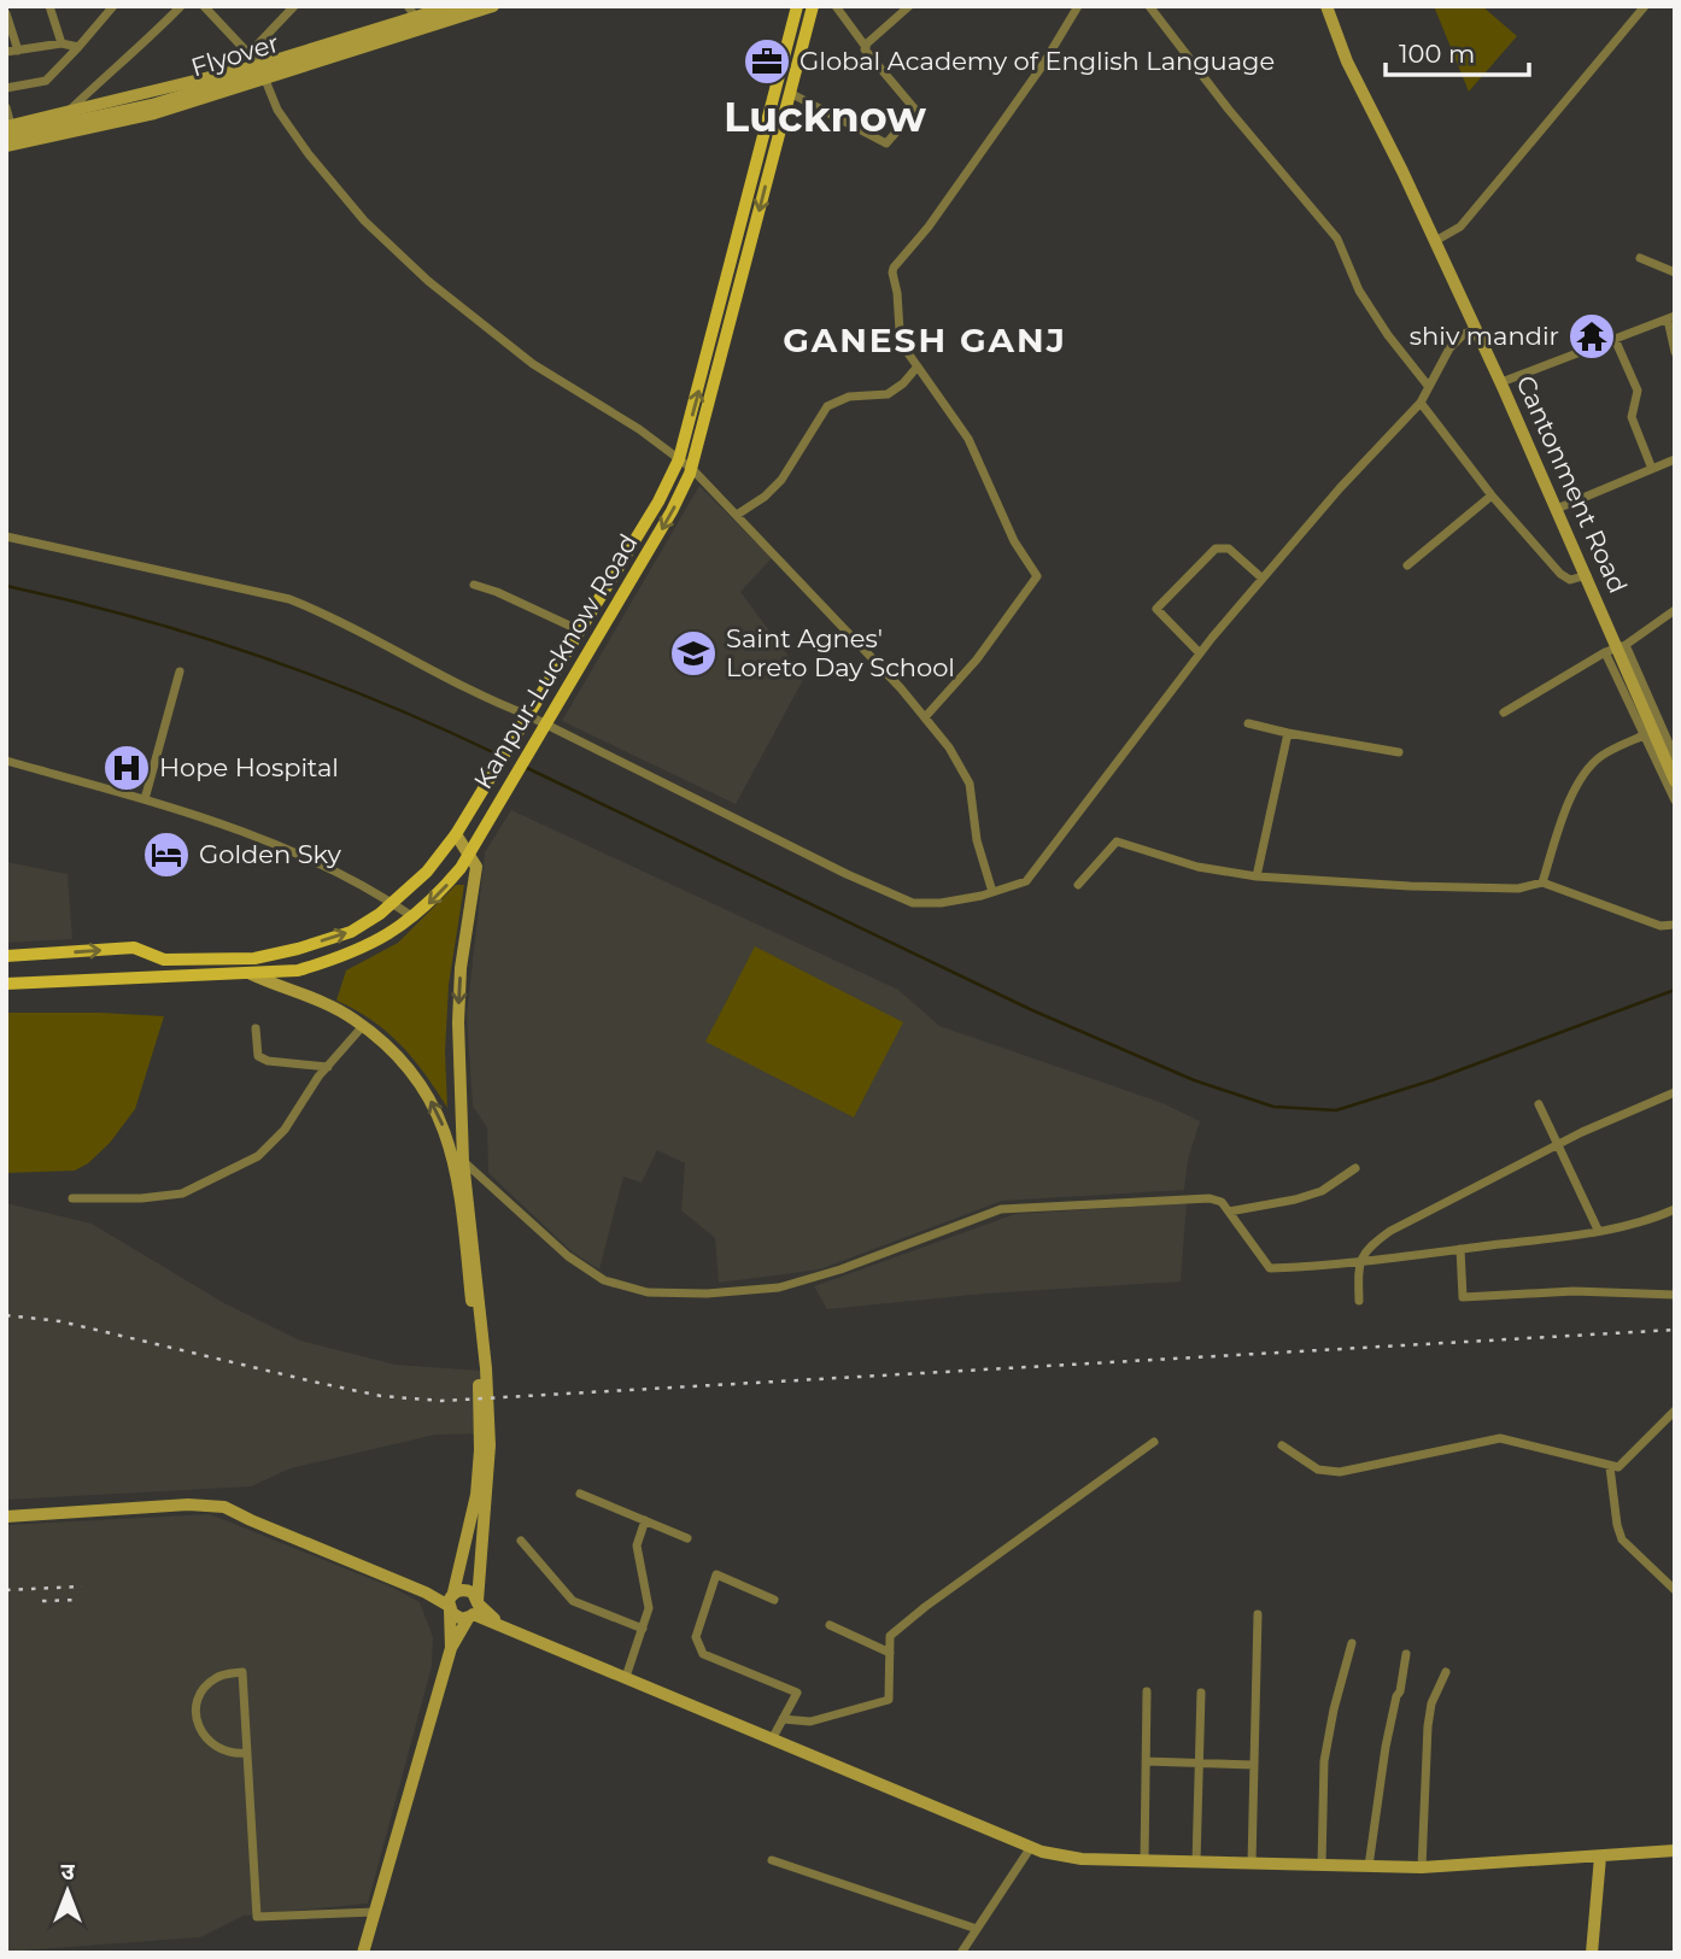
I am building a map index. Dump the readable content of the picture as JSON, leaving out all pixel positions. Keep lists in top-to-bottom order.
{
  "streets": {
    "main road": ["Flyover", "Cantonment Road", "Kanpur-Lucknow Road"]
  },
  "districts": ["Lucknow", "GANESH GANJ"],
  "places": {
    "office": ["Global Academy of English Language"],
    "temple": ["shiv mandir"],
    "school or university": ["Saint Agnes' Loreto Day School"],
    "hospital": ["Hope Hospital"],
    "hotel": ["Golden Sky"]
  },
  "scale_bar": "100 m",
  "north": "top"
}
